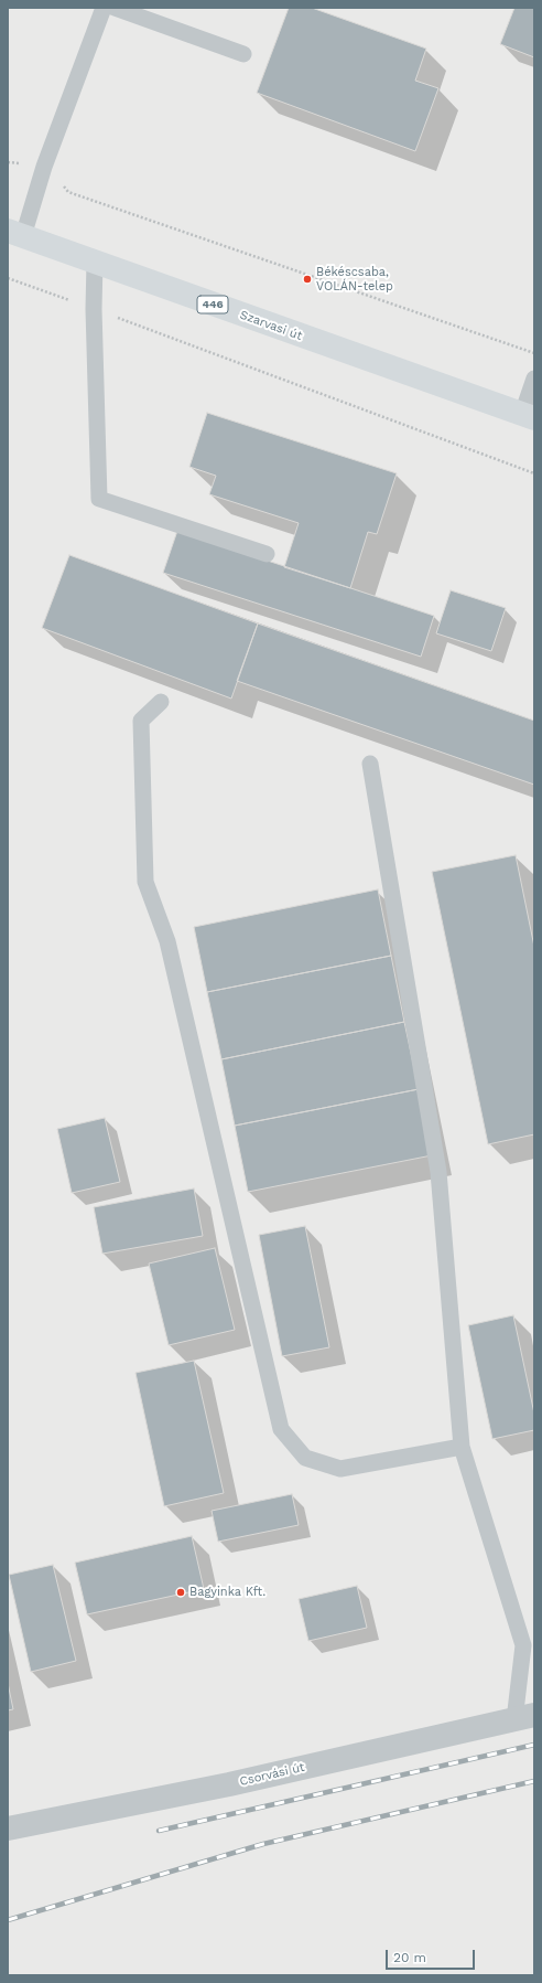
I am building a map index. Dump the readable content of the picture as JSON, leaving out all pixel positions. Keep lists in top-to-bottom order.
{
  "streets": {
    "main road": ["446", "Szarvasi út"],
    "street": ["Csorvási út"]
  },
  "places": ["Békéscsaba, VOLÁN-telep", "Bagyinka Kft."],
  "scale_bar": "20 m"
}
